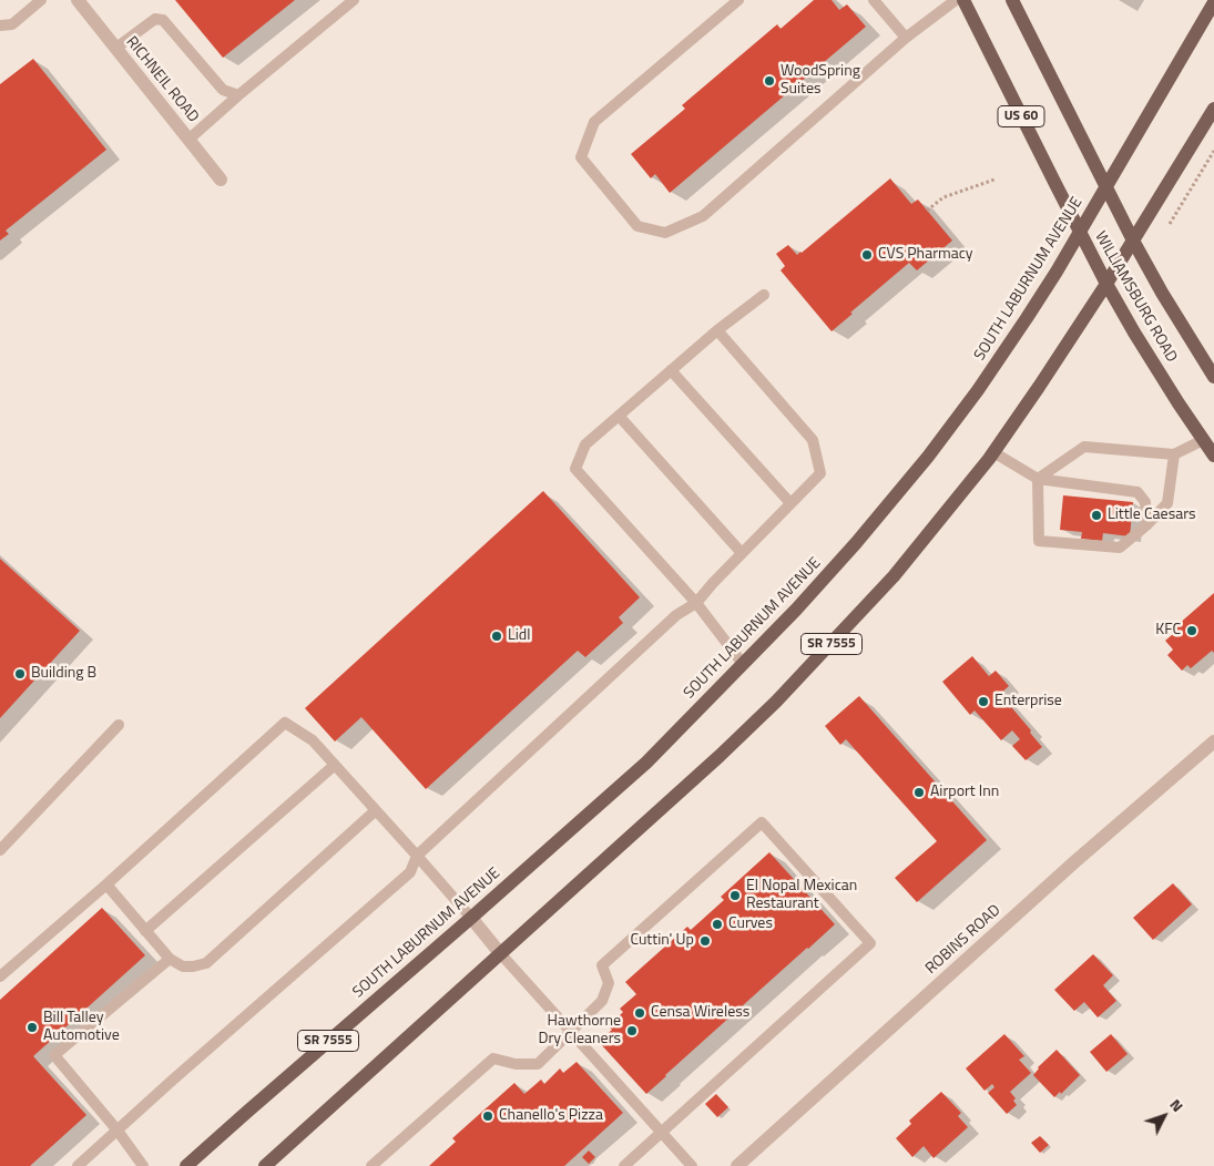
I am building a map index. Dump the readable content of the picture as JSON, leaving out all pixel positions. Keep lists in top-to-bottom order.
{
  "streets": {
    "main road": [
      "US 60",
      "SOUTH LABURNUM AVENUE",
      "WILLIAMSBURG ROAD",
      "SR 7555"
    ],
    "street": ["RICHNEIL ROAD", "ROBINS ROAD"]
  },
  "crossings": [
    ["SOUTH LABURNUM AVENUE", "WILLIAMSBURG ROAD"],
    ["WILLIAMSBURG ROAD", "SR 7555"]
  ],
  "places": [
    "WoodSpring Suites",
    "CVS Pharmacy",
    "Little Caesars",
    "KFC",
    "Lidl",
    "Building B",
    "Enterprise",
    "Airport Inn",
    "El Nopal Mexican Restaurant",
    "Curves",
    "Cuttin' Up",
    "Censa Wireless",
    "Bill Talley Automotive",
    "Hawthorne Dry Cleaners",
    "Chanello's Pizza"
  ],
  "north": "top right"
}
